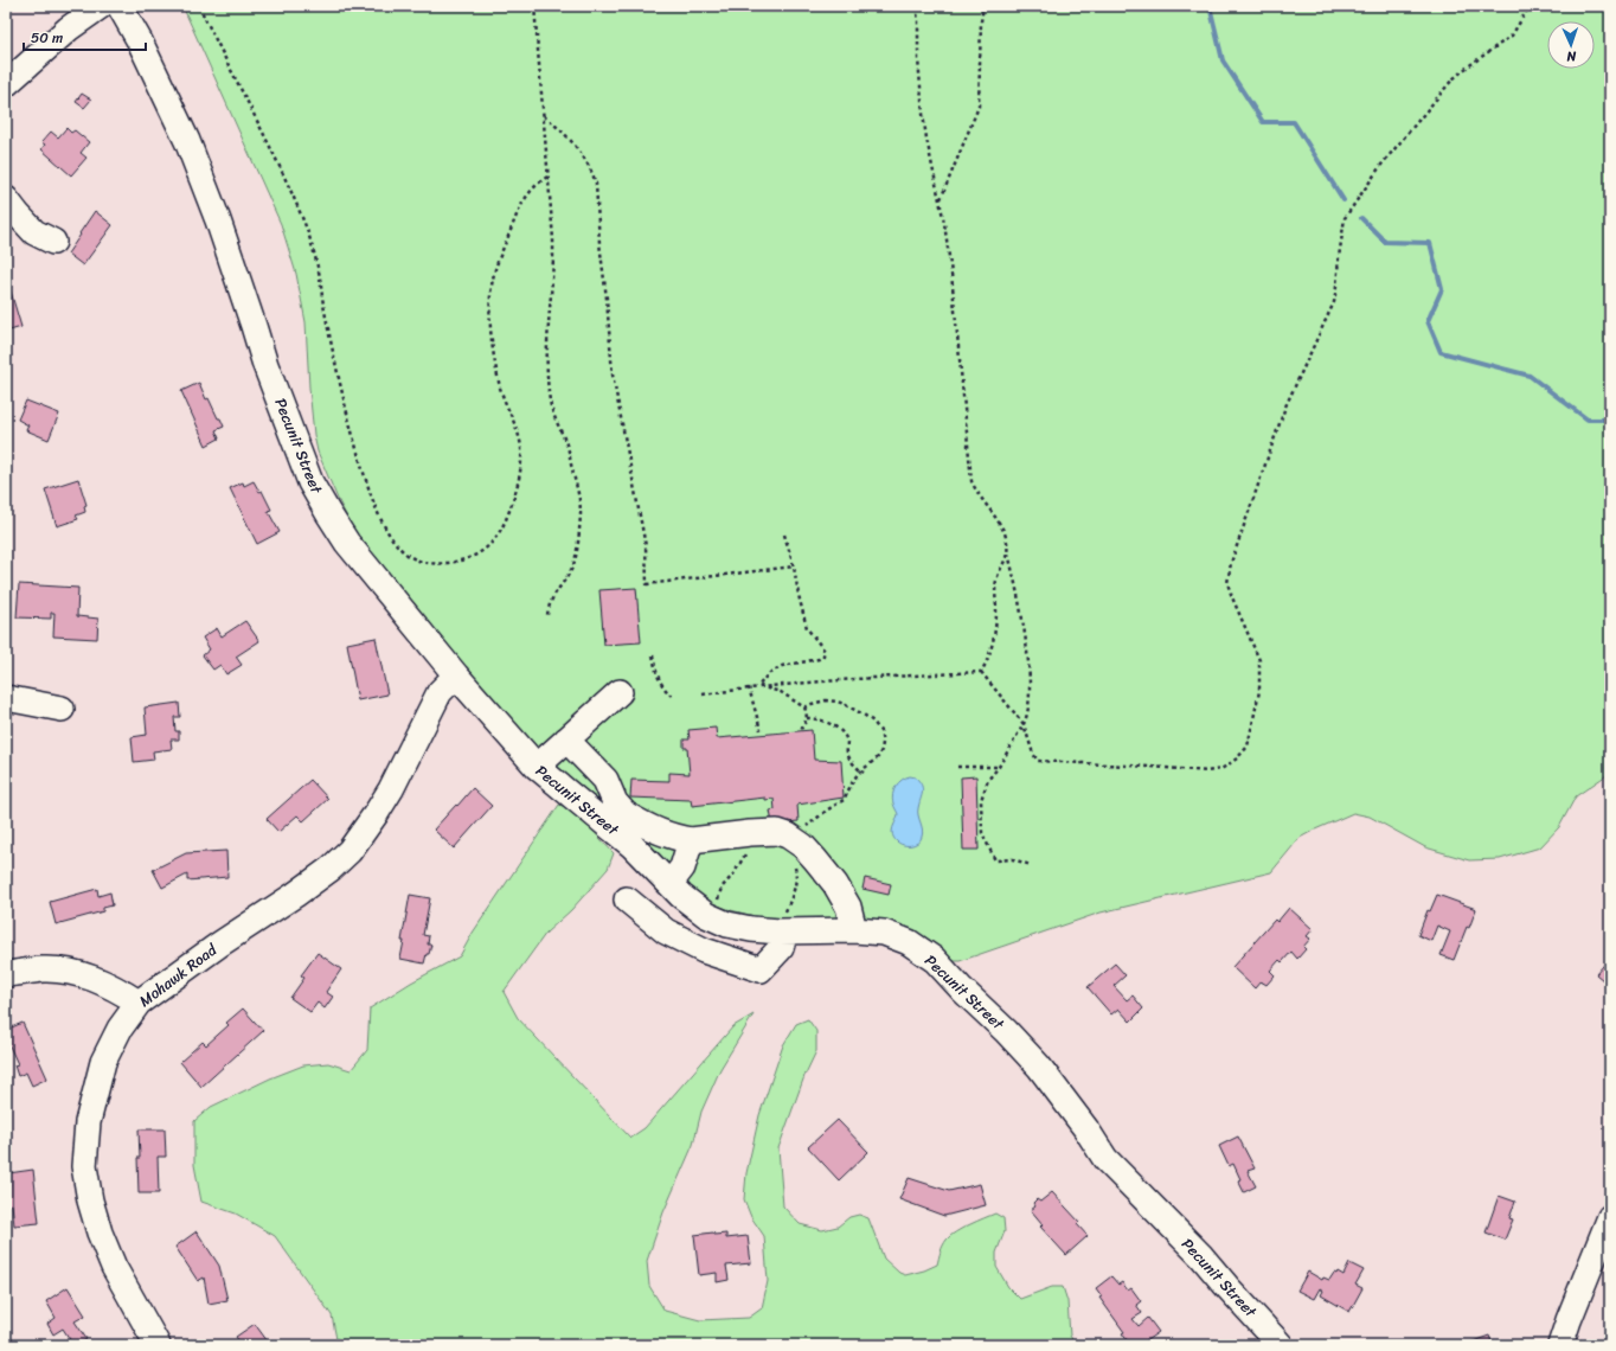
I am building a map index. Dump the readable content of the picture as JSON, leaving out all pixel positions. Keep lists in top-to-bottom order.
{
  "streets": {
    "street": ["Pecunit Street", "Mohawk Road"]
  },
  "crossings": [
    ["Pecunit Street", "Mohawk Road"]
  ],
  "scale_bar": "50 m",
  "north": "bottom"
}
